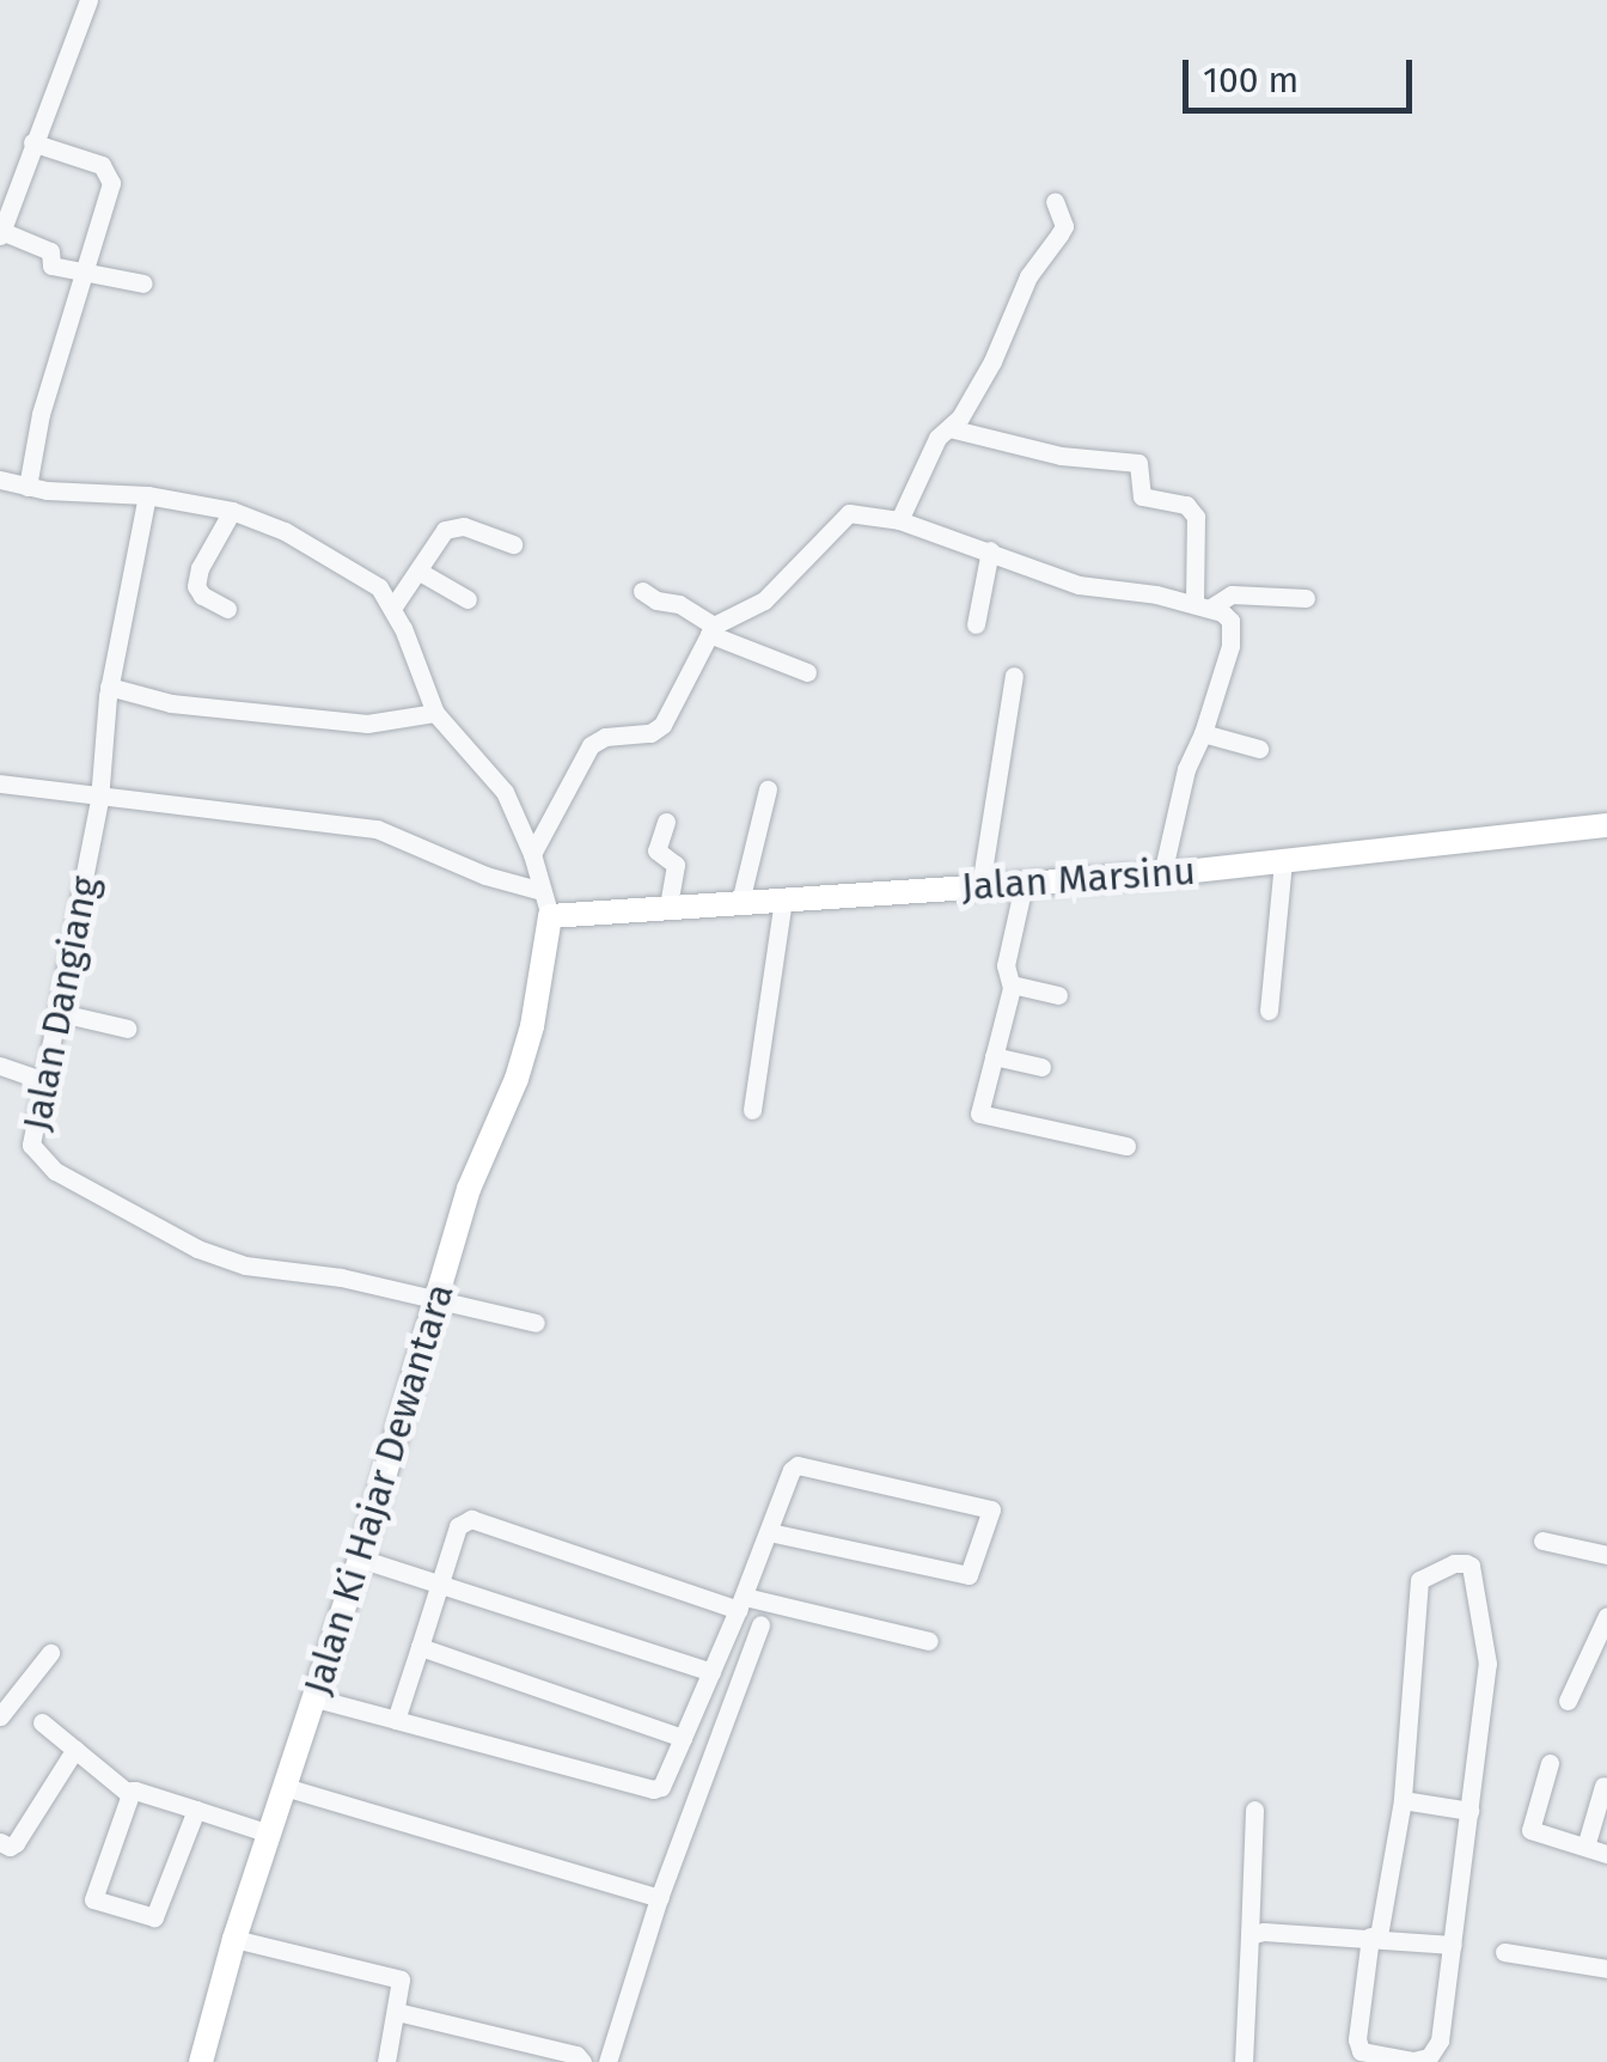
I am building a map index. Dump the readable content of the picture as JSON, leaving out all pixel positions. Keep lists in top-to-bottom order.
{
  "streets": {
    "street": ["Jalan Marsinu", "Jalan Dangiang", "Jalan Ki Hajar Dewantara"]
  },
  "crossings": [
    ["Jalan Marsinu", "Jalan Ki Hajar Dewantara"],
    ["Jalan Dangiang", "Jalan Ki Hajar Dewantara"]
  ],
  "scale_bar": "100 m"
}
